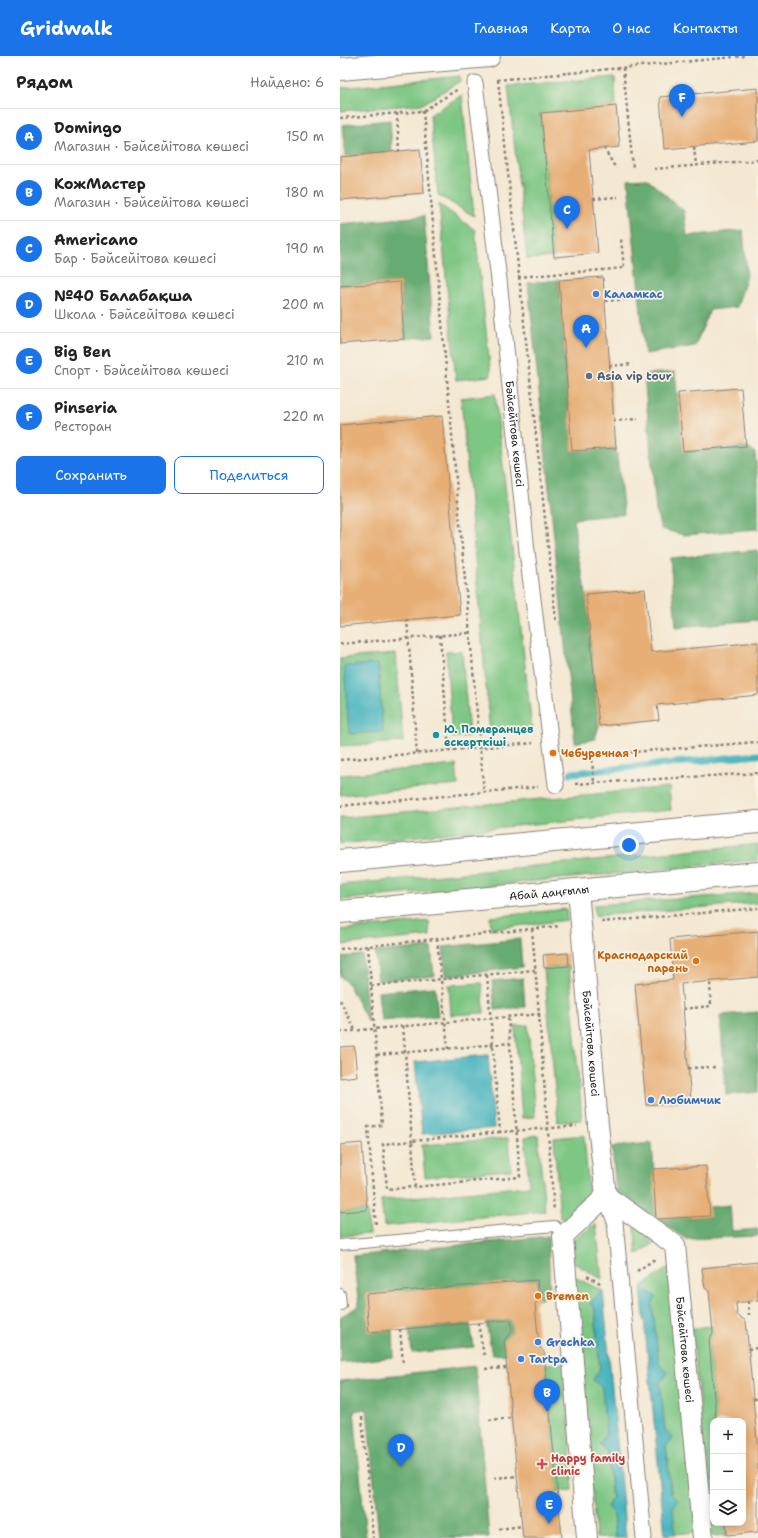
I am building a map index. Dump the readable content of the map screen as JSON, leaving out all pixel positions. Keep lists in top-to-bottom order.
{
  "streets": {
    "main road": ["Абай даңғылы"],
    "street": ["Бәйсейітова көшесі"]
  },
  "crossings": [
    ["Бәйсейітова көшесі", "Абай даңғылы"]
  ],
  "places": {
    "other": [
      "Каламкас",
      "Asia vip tour",
      "Ю. Померанцев ескерткіші",
      "Чебуречная 1",
      "Краснодарский парень",
      "Любимчик",
      "Bremen",
      "Grechka",
      "Tartpa"
    ],
    "health": ["Happy family clinic"]
  },
  "page": {
    "header": "Gridwalk",
    "nav": [
      "Главная",
      "Карта",
      "О нас",
      "Контакты"
    ],
    "heading": ["Рядом", "Найдено: 6"],
    "pins": [
      "F",
      "C",
      "A",
      "B",
      "D",
      "E"
    ],
    "list": [
      {
        "mark": "A",
        "name": "Domingo",
        "note": "Магазин · Бәйсейітова көшесі",
        "value": "150 m"
      },
      {
        "mark": "B",
        "name": "КожМастер",
        "note": "Магазин · Бәйсейітова көшесі",
        "value": "180 m"
      },
      {
        "mark": "C",
        "name": "Americano",
        "note": "Бар · Бәйсейітова көшесі",
        "value": "190 m"
      },
      {
        "mark": "D",
        "name": "№40 Балабақша",
        "note": "Школа · Бәйсейітова көшесі",
        "value": "200 m"
      },
      {
        "mark": "E",
        "name": "Big Ben",
        "note": "Спорт · Бәйсейітова көшесі",
        "value": "210 m"
      },
      {
        "mark": "F",
        "name": "Pinseria",
        "note": "Ресторан",
        "value": "220 m"
      }
    ],
    "buttons": ["Сохранить", "Поделиться"],
    "map_buttons": ["+", "−"]
  }
}
